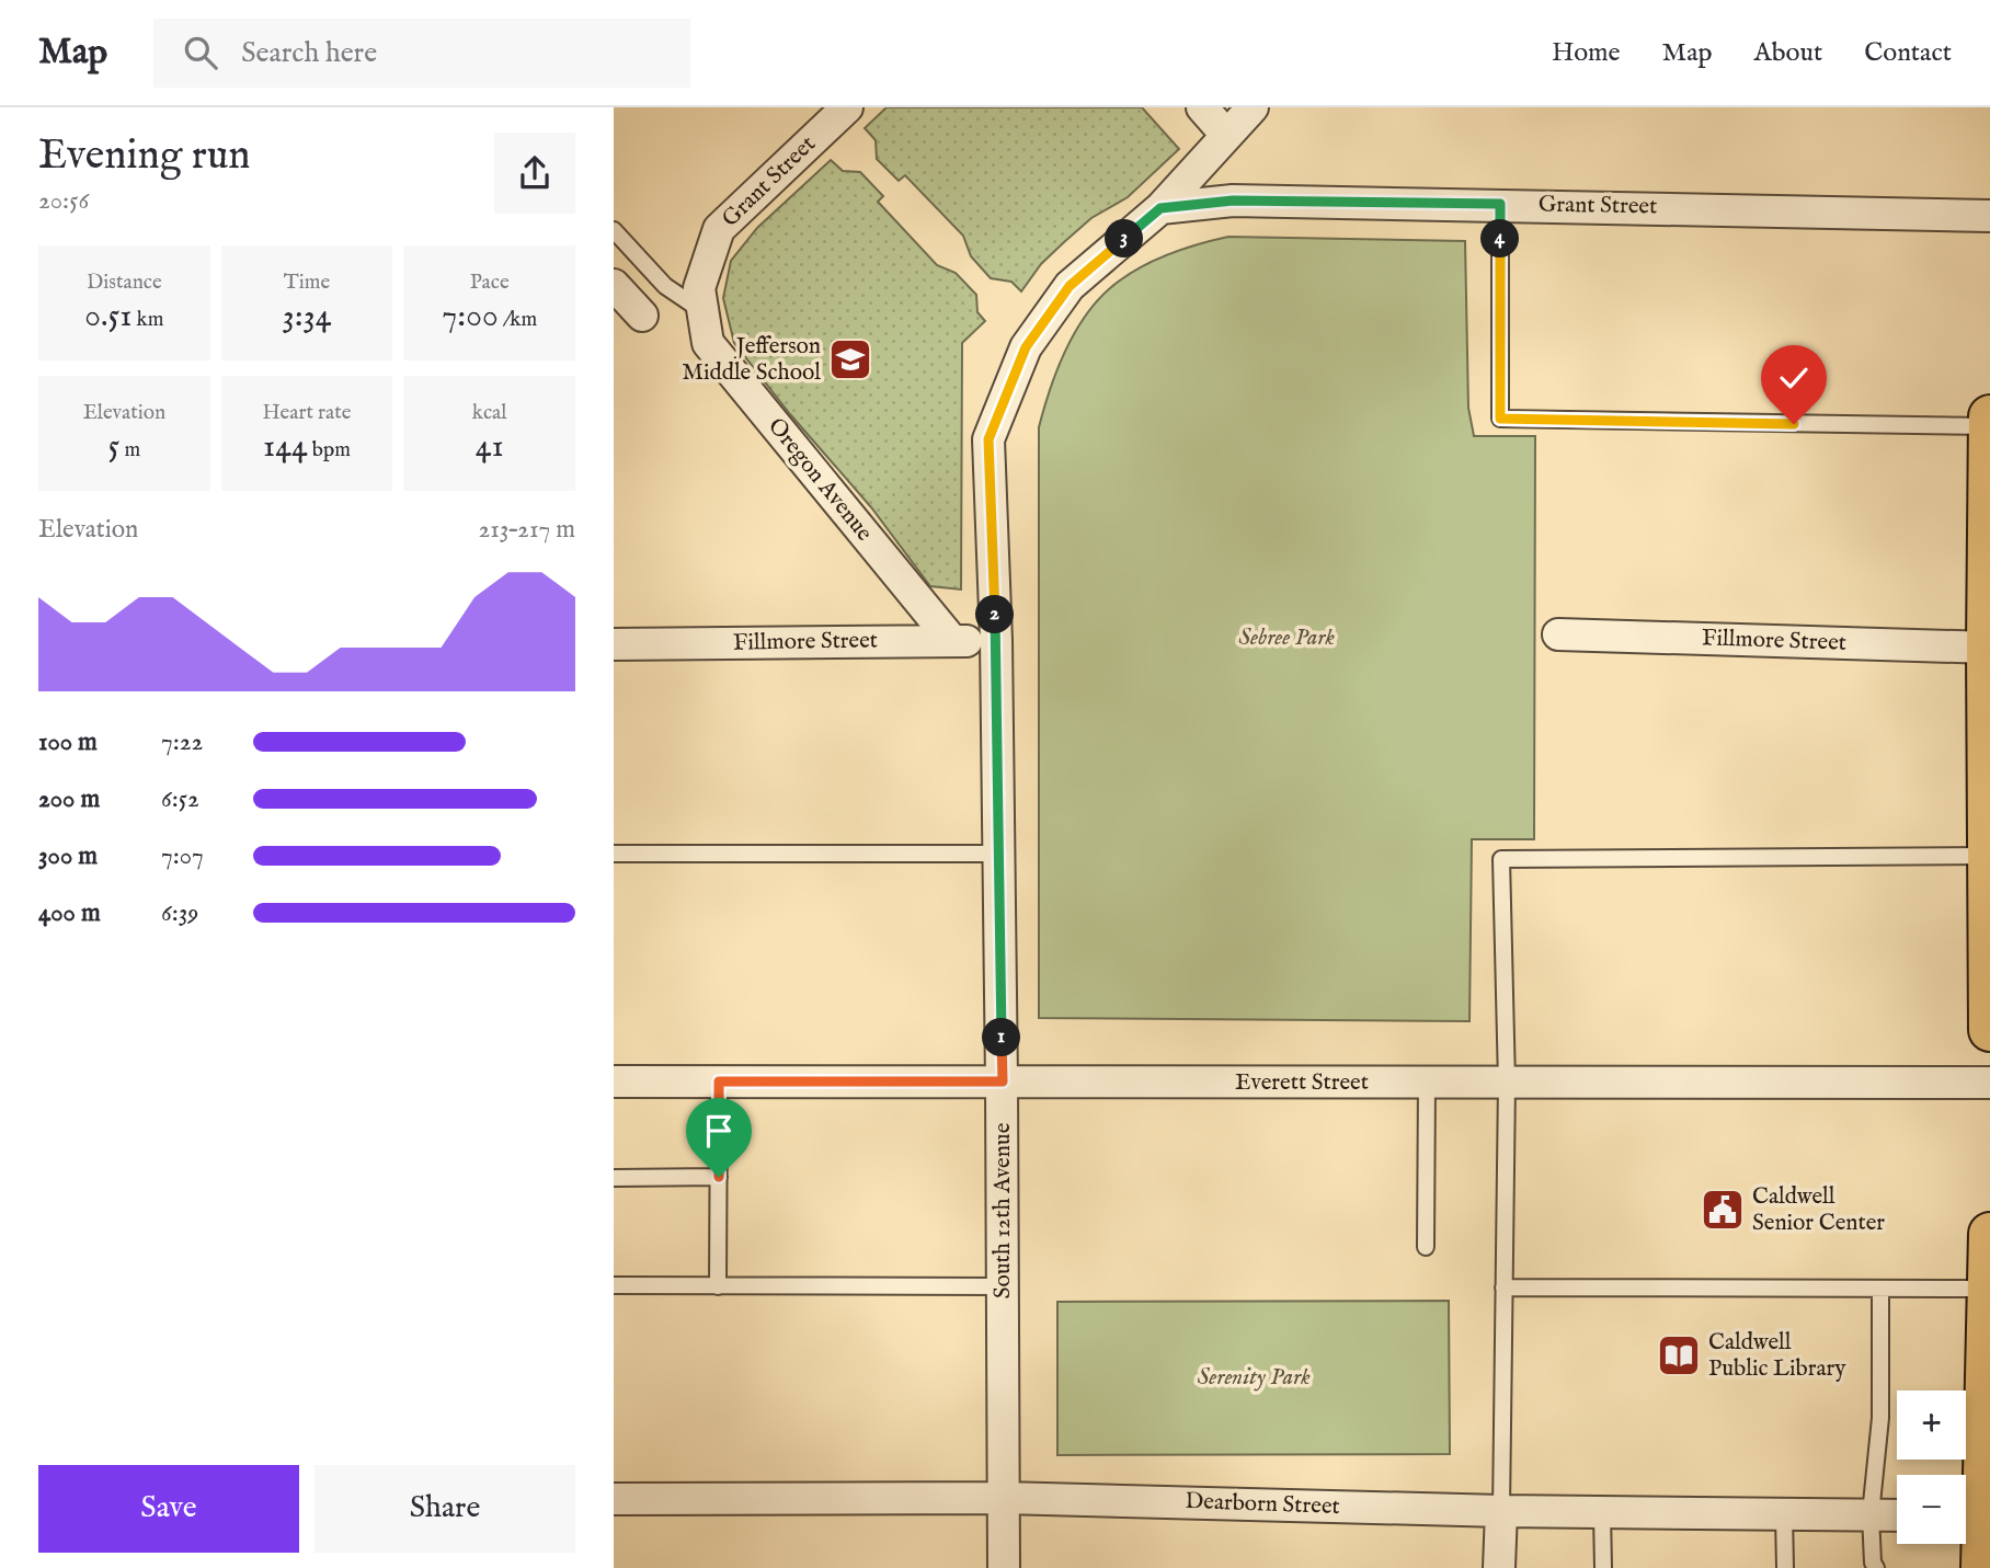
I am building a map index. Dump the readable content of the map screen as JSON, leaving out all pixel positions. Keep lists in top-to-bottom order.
{
  "streets": {
    "street": [
      "Grant Street",
      "Oregon Avenue",
      "Fillmore Street",
      "Everett Street",
      "South 12th Avenue",
      "Dearborn Street"
    ]
  },
  "crossings": [
    ["Grant Street", "Oregon Avenue"],
    ["Grant Street", "South 12th Avenue"],
    ["Oregon Avenue", "Fillmore Street"],
    ["Fillmore Street", "South 12th Avenue"],
    ["Everett Street", "South 12th Avenue"],
    ["South 12th Avenue", "Dearborn Street"]
  ],
  "parks": ["Sebree Park", "Serenity Park"],
  "places": {
    "school or university": ["Jefferson Middle School"],
    "public building": ["Caldwell Senior Center"],
    "library": ["Caldwell Public Library"]
  },
  "page": {
    "header": "Map",
    "search": "Search here",
    "nav": [
      "Home",
      "Map",
      "About",
      "Contact"
    ],
    "heading": ["Evening run", "20:56"],
    "pins": [
      "3",
      "4",
      "2",
      "1"
    ],
    "stats": [
      ["Distance", "0.51 km"],
      ["Time", "3:34"],
      ["Pace", "7:00 /km"],
      ["Elevation", "5 m"],
      ["Heart rate", "144 bpm"],
      ["kcal", "41"]
    ],
    "chart": ["Elevation", "213–217 m"],
    "list": [
      {
        "name": "100 m",
        "note": "7:22"
      },
      {
        "name": "200 m",
        "note": "6:52"
      },
      {
        "name": "300 m",
        "note": "7:07"
      },
      {
        "name": "400 m",
        "note": "6:39"
      }
    ],
    "map_buttons": ["+", "−"],
    "buttons": ["Save", "Share"]
  }
}
